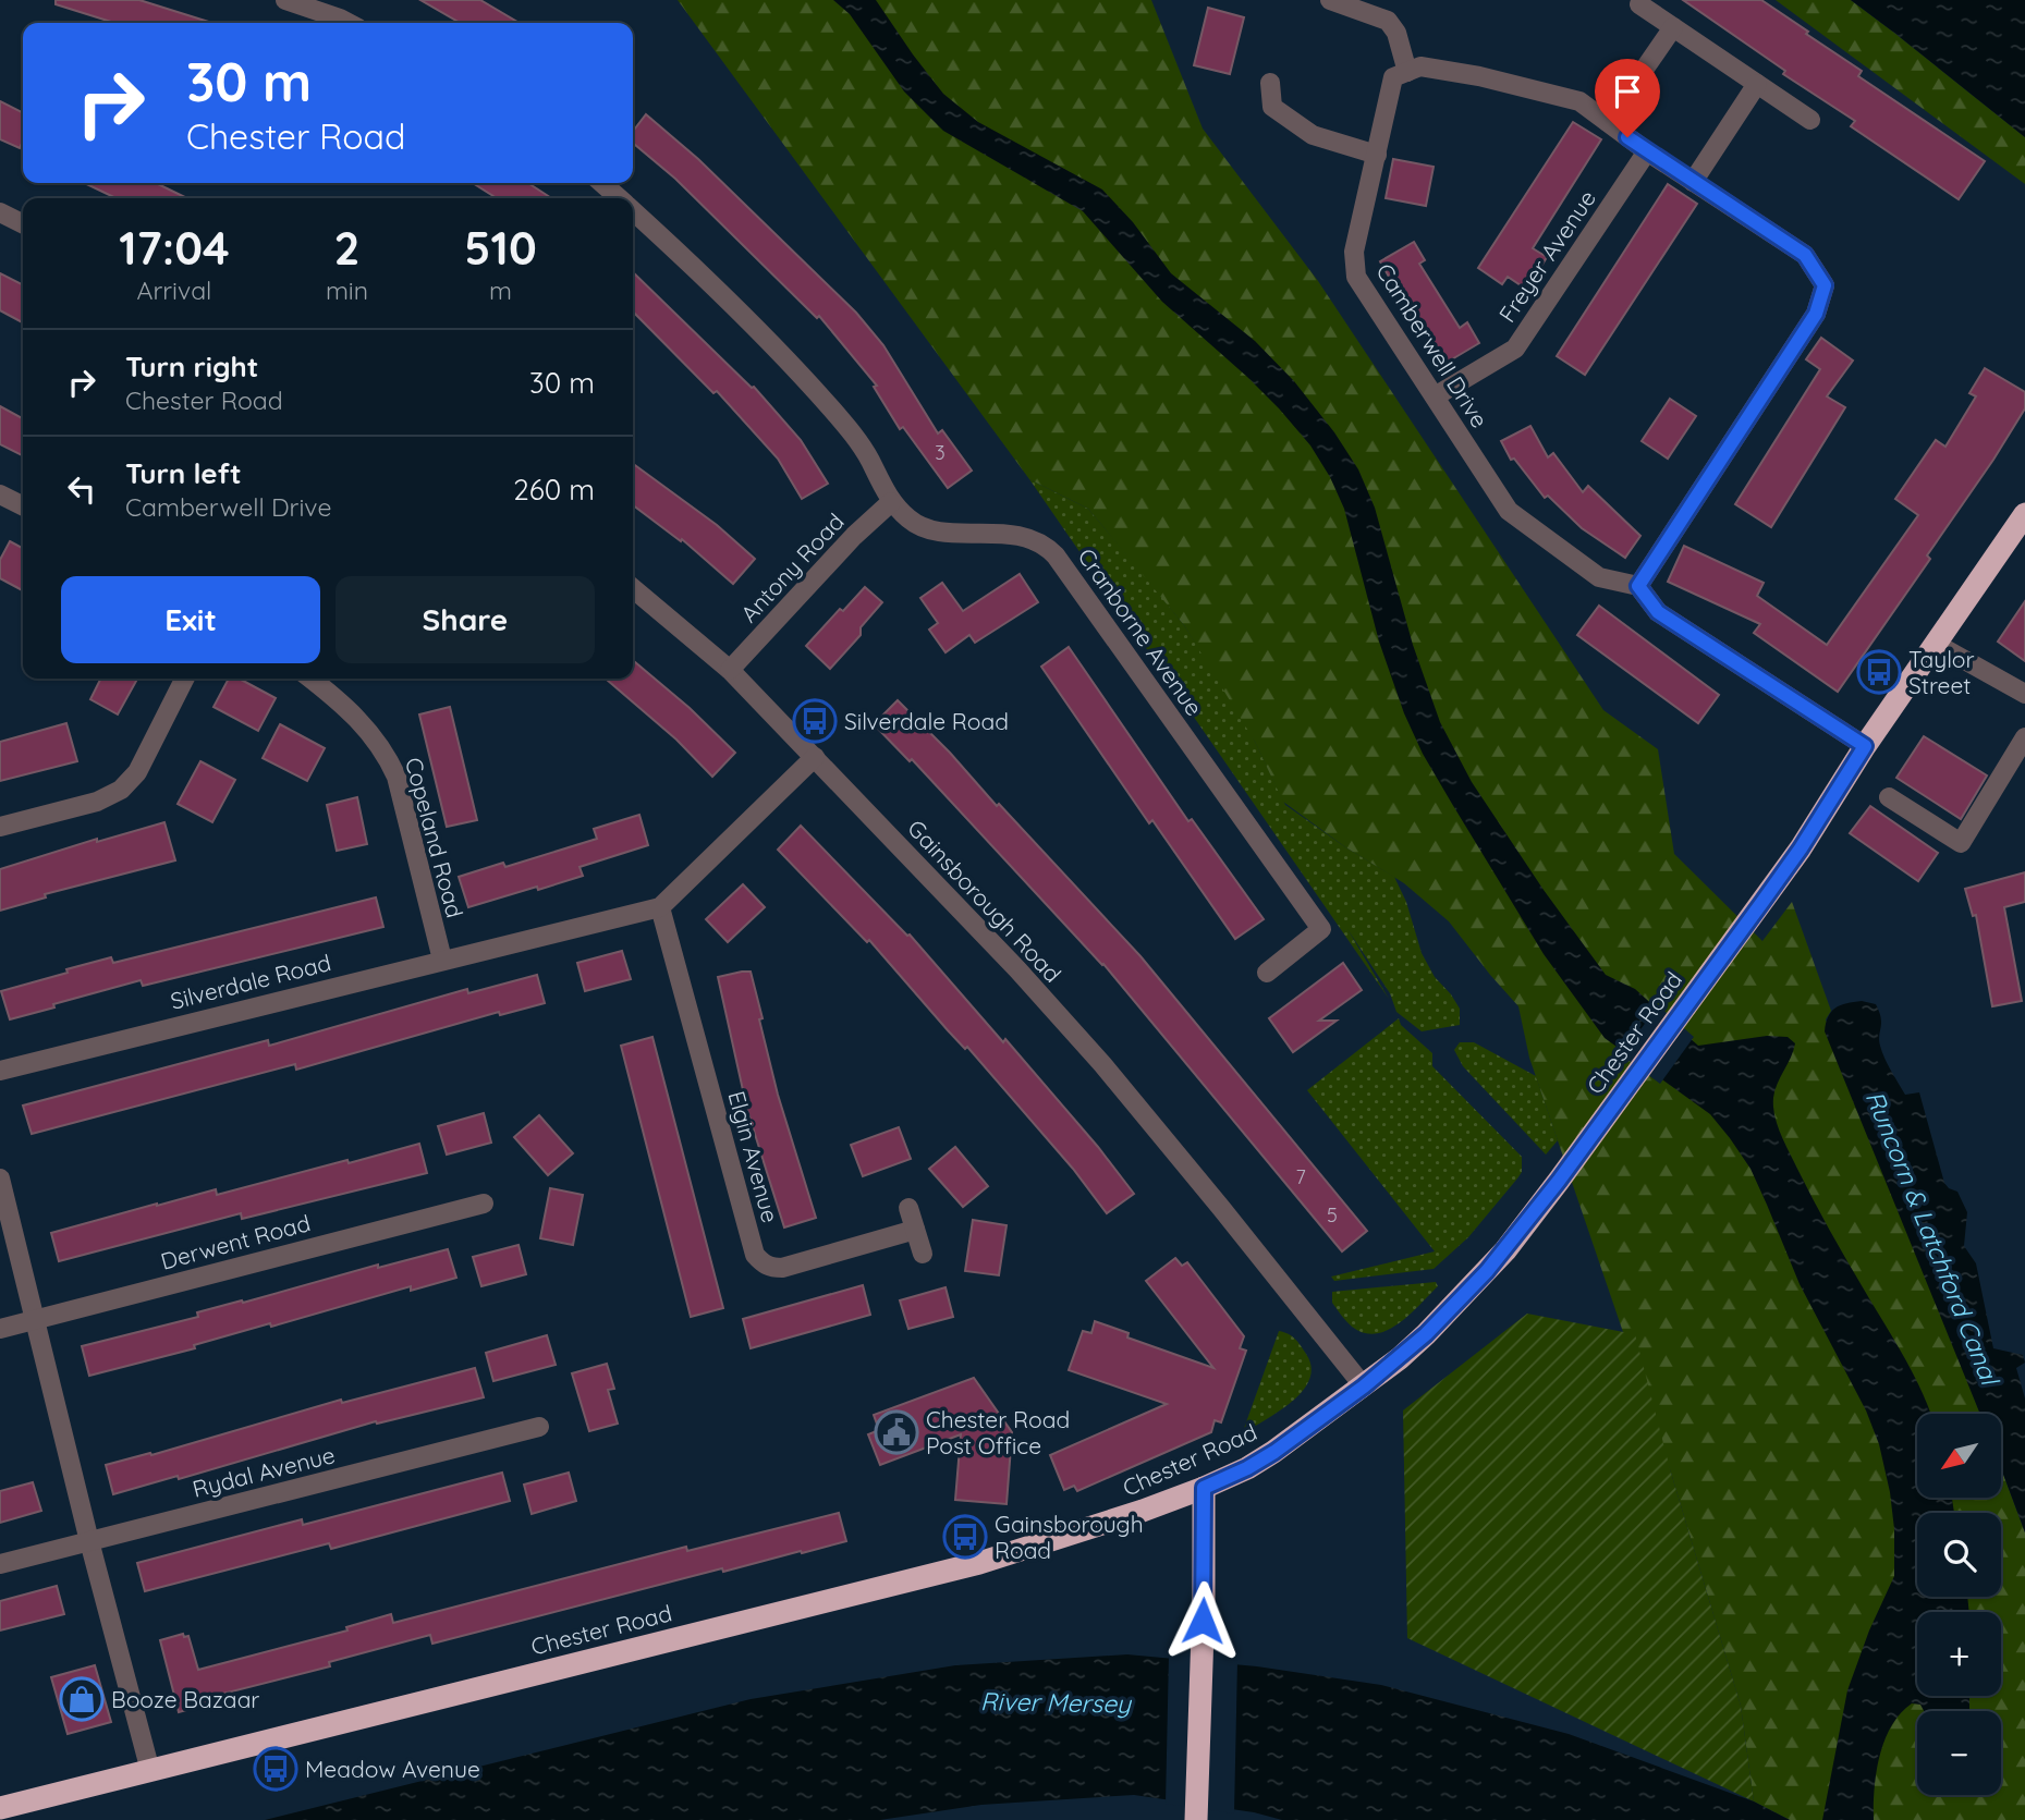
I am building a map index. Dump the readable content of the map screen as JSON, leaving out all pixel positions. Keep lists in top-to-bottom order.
{
  "streets": {
    "highway": ["Chester Road"],
    "street": [
      "Freyer Avenue",
      "Camberwell Drive",
      "Antony Road",
      "Cranborne Avenue",
      "Copeland Road",
      "Gainsborough Road",
      "Silverdale Road",
      "Elgin Avenue",
      "Derwent Road",
      "Rydal Avenue"
    ]
  },
  "crossings": [
    ["Freyer Avenue", "Camberwell Drive"],
    ["Antony Road", "Cranborne Avenue"],
    ["Antony Road", "Gainsborough Road"],
    ["Copeland Road", "Silverdale Road"],
    ["Gainsborough Road", "Chester Road"],
    ["Silverdale Road", "Elgin Avenue"]
  ],
  "water": ["Runcorn & Latchford Canal", "River Mersey"],
  "places": {
    "bus stop": [
      "Taylor Street",
      "Silverdale Road",
      "Gainsborough Road",
      "Meadow Avenue"
    ],
    "public building": ["Chester Road Post Office"],
    "shop": ["Booze Bazaar"]
  },
  "house_numbers": ["3", "7", "5"],
  "north": "bottom left",
  "page": {
    "turn": ["30 m", "Chester Road"],
    "eta": [
      "17:04",
      "Arrival",
      "2",
      "min",
      "510",
      "m"
    ],
    "list": [
      {
        "name": "Turn right",
        "note": "Chester Road",
        "value": "30 m"
      },
      {
        "name": "Turn left",
        "note": "Camberwell Drive",
        "value": "260 m"
      }
    ],
    "buttons": ["Exit", "Share"],
    "map_buttons": ["+", "−"]
  }
}
